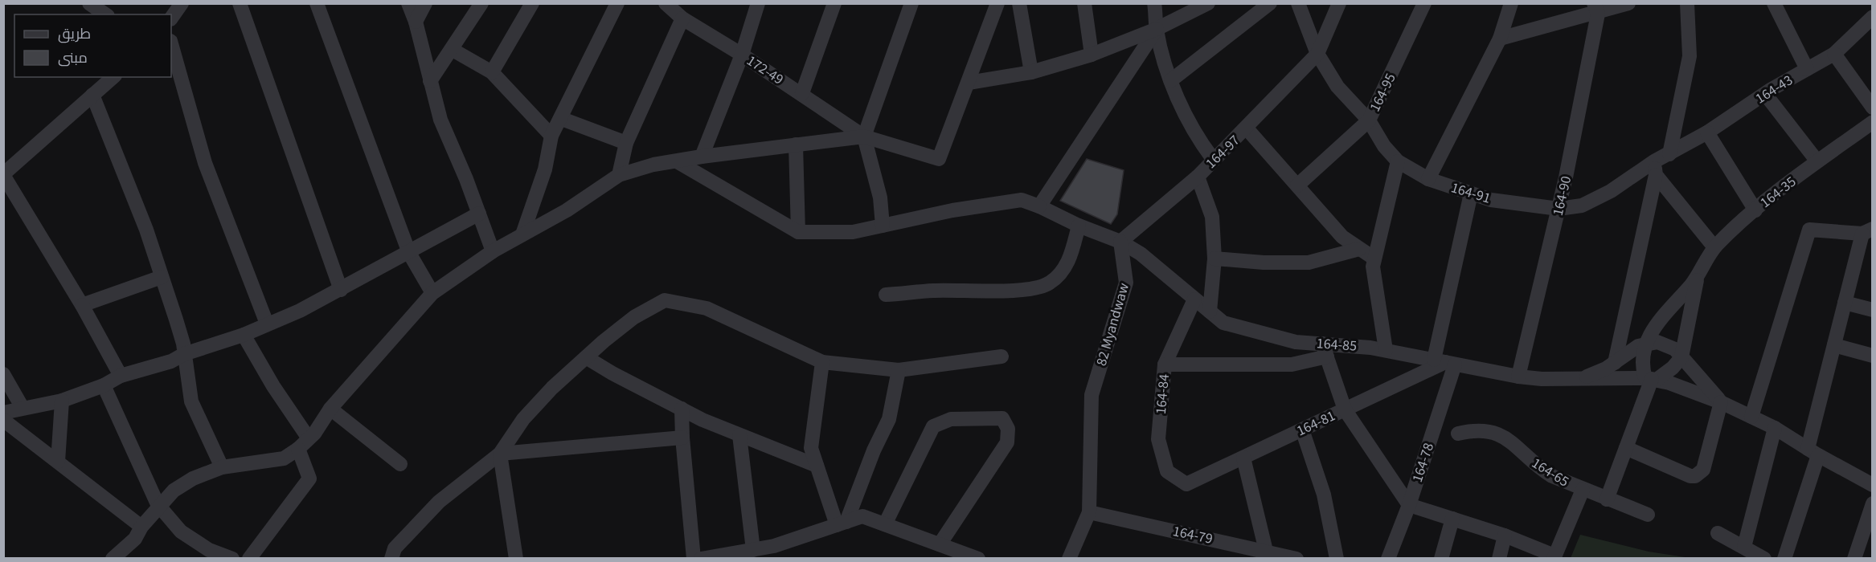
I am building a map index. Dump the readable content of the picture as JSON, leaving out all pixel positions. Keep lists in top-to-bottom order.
{
  "streets": {
    "street": [
      "172-49",
      "164-43",
      "164-95",
      "164-97",
      "164-35",
      "164-91",
      "164-90",
      "82 Myandwaw",
      "164-85",
      "164-84",
      "164-81",
      "164-78",
      "164-65",
      "164-79"
    ]
  },
  "crossings": [
    ["164-43", "164-91"],
    ["164-95", "164-91"],
    ["164-97", "164-91"],
    ["164-97", "82 Myandwaw"],
    ["164-97", "164-85"],
    ["164-35", "164-85"],
    ["164-91", "164-90"],
    ["164-91", "164-78"],
    ["164-90", "164-85"],
    ["82 Myandwaw", "164-85"],
    ["82 Myandwaw", "164-79"],
    ["164-85", "164-84"],
    ["164-85", "164-81"],
    ["164-85", "164-78"],
    ["164-84", "164-81"],
    ["164-81", "164-78"]
  ],
  "legend": ["طريق", "مبنى"]
}
